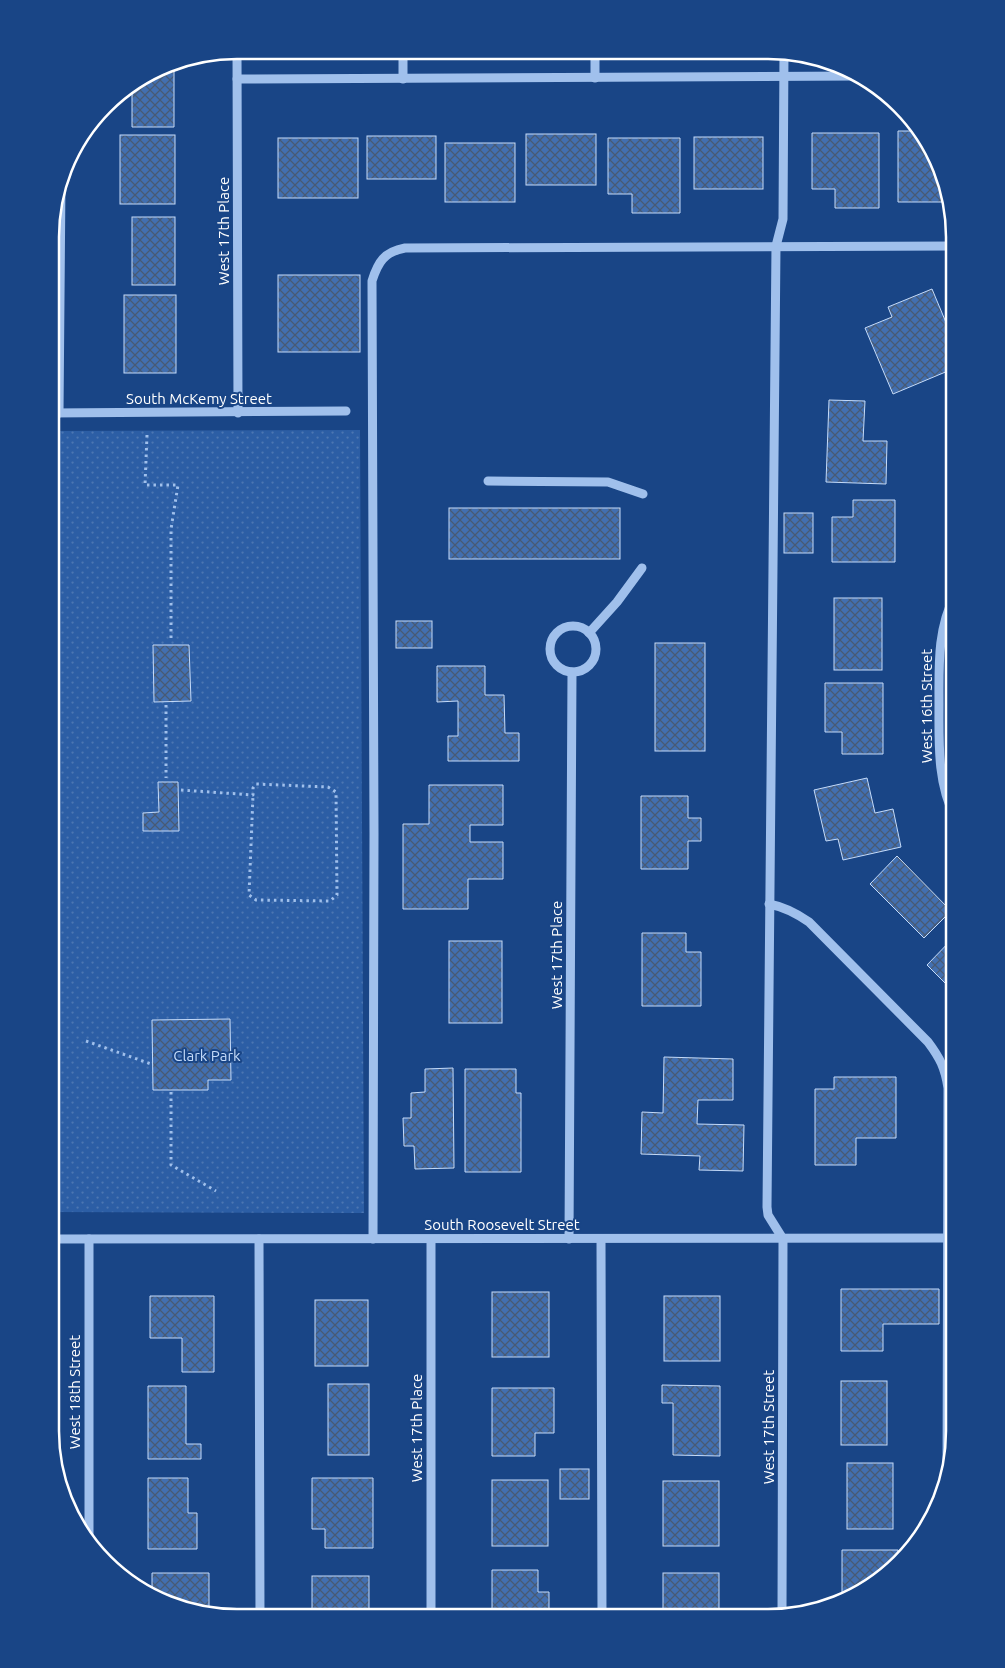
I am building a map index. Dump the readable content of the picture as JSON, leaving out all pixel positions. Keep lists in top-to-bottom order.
{
  "streets": {
    "street": [
      "West 17th Place",
      "South McKemy Street",
      "West 16th Street",
      "South Roosevelt Street",
      "West 18th Street",
      "West 17th Street"
    ]
  },
  "crossings": [
    ["West 17th Place", "South McKemy Street"],
    ["West 17th Place", "South Roosevelt Street"],
    ["South Roosevelt Street", "West 18th Street"],
    ["South Roosevelt Street", "West 17th Street"]
  ],
  "parks": ["Clark Park"]
}
